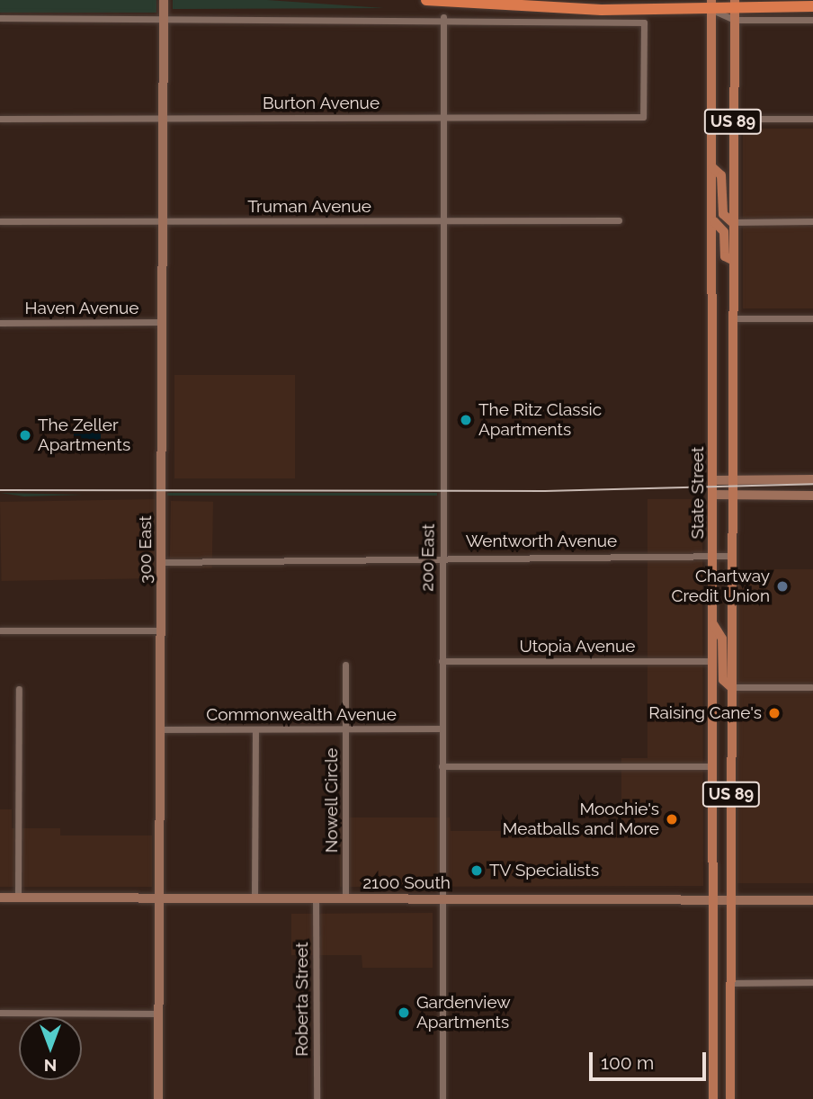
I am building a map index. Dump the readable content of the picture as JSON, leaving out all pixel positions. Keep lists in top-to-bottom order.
{
  "streets": {
    "main road": ["US 89", "State Street"],
    "street": [
      "Burton Avenue",
      "Truman Avenue",
      "Haven Avenue",
      "Wentworth Avenue",
      "300 East",
      "200 East",
      "Utopia Avenue",
      "Commonwealth Avenue",
      "Nowell Circle",
      "2100 South",
      "Roberta Street"
    ]
  },
  "crossings": [
    ["Burton Avenue", "300 East"],
    ["Burton Avenue", "200 East"],
    ["Truman Avenue", "300 East"],
    ["Truman Avenue", "200 East"],
    ["Haven Avenue", "300 East"],
    ["State Street", "Wentworth Avenue"],
    ["State Street", "Utopia Avenue"],
    ["State Street", "2100 South"],
    ["Wentworth Avenue", "300 East"],
    ["Wentworth Avenue", "200 East"],
    ["300 East", "Commonwealth Avenue"],
    ["300 East", "2100 South"],
    ["200 East", "Utopia Avenue"],
    ["200 East", "Commonwealth Avenue"],
    ["200 East", "2100 South"],
    ["Commonwealth Avenue", "Nowell Circle"],
    ["Nowell Circle", "2100 South"],
    ["2100 South", "Roberta Street"]
  ],
  "places": [
    "The Ritz Classic Apartments",
    "The Zeller Apartments",
    "Chartway Credit Union",
    "Raising Cane's",
    "Moochie's Meatballs and More",
    "TV Specialists",
    "Gardenview Apartments"
  ],
  "scale_bar": "100 m",
  "north": "bottom"
}
